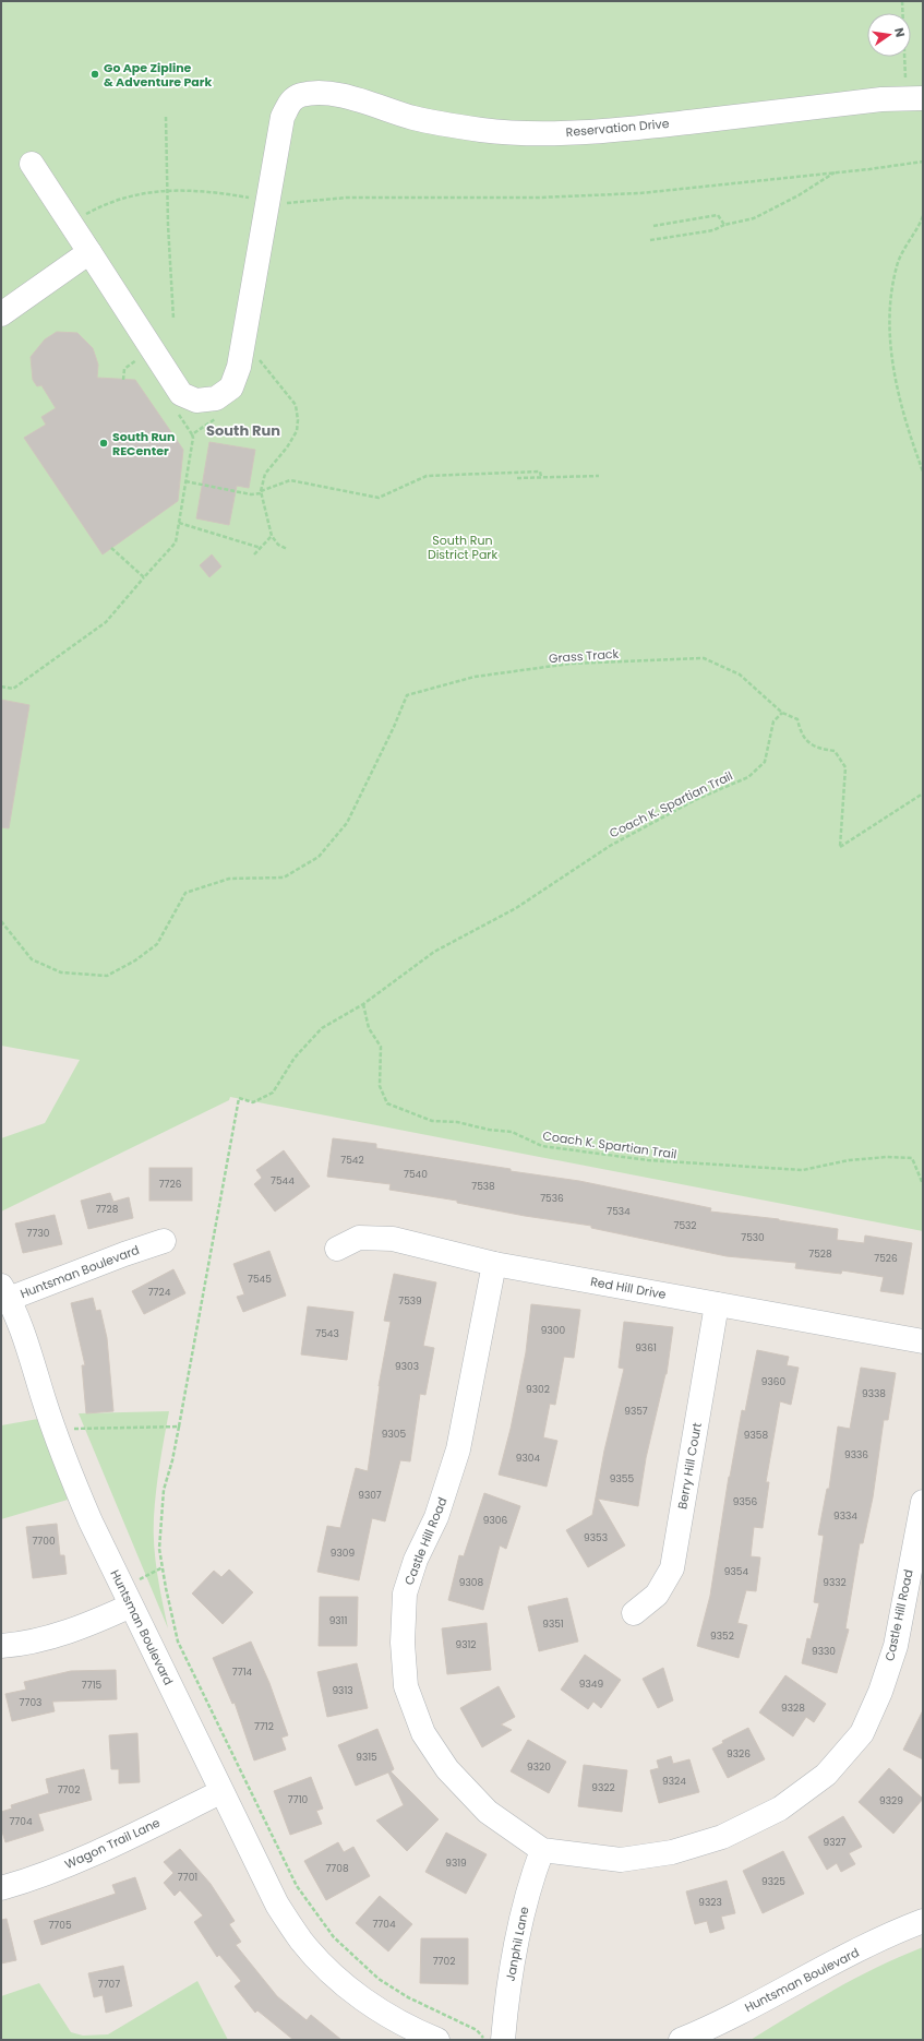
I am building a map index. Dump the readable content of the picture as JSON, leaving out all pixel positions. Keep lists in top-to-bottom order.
{
  "streets": {
    "street": [
      "Reservation Drive",
      "Huntsman Boulevard",
      "Red Hill Drive",
      "Berry Hill Court",
      "Castle Hill Road",
      "Wagon Trail Lane",
      "Janphil Lane"
    ],
    "path": ["Grass Track", "Coach K. Spartian Trail"]
  },
  "crossings": [
    ["Grass Track", "Coach K. Spartian Trail"],
    ["Huntsman Boulevard", "Wagon Trail Lane"],
    ["Red Hill Drive", "Berry Hill Court"],
    ["Red Hill Drive", "Castle Hill Road"],
    ["Castle Hill Road", "Janphil Lane"]
  ],
  "districts": ["South Run"],
  "parks": ["South Run District Park"],
  "places": ["Go Ape Zipline & Adventure Park", "South Run RECenter"],
  "house_numbers": [
    "7542",
    "7540",
    "7544",
    "7726",
    "7538",
    "7536",
    "7728",
    "7534",
    "7532",
    "7730",
    "7530",
    "7528",
    "7526",
    "7545",
    "7724",
    "7539",
    "9300",
    "7543",
    "9361",
    "9303",
    "9360",
    "9302",
    "9338",
    "9357",
    "9305",
    "9358",
    "9336",
    "9304",
    "9355",
    "9307",
    "9356",
    "9334",
    "9306",
    "9353",
    "7700",
    "9309",
    "9354",
    "9308",
    "9332",
    "9311",
    "9351",
    "9352",
    "9312",
    "9330",
    "7714",
    "9349",
    "7715",
    "9313",
    "7703",
    "9328",
    "7712",
    "9326",
    "9315",
    "9320",
    "9324",
    "9322",
    "7702",
    "7710",
    "9329",
    "7704",
    "9327",
    "9319",
    "7708",
    "7701",
    "9325",
    "9323",
    "7704",
    "7705",
    "7702",
    "7707"
  ],
  "north": "right"
}
